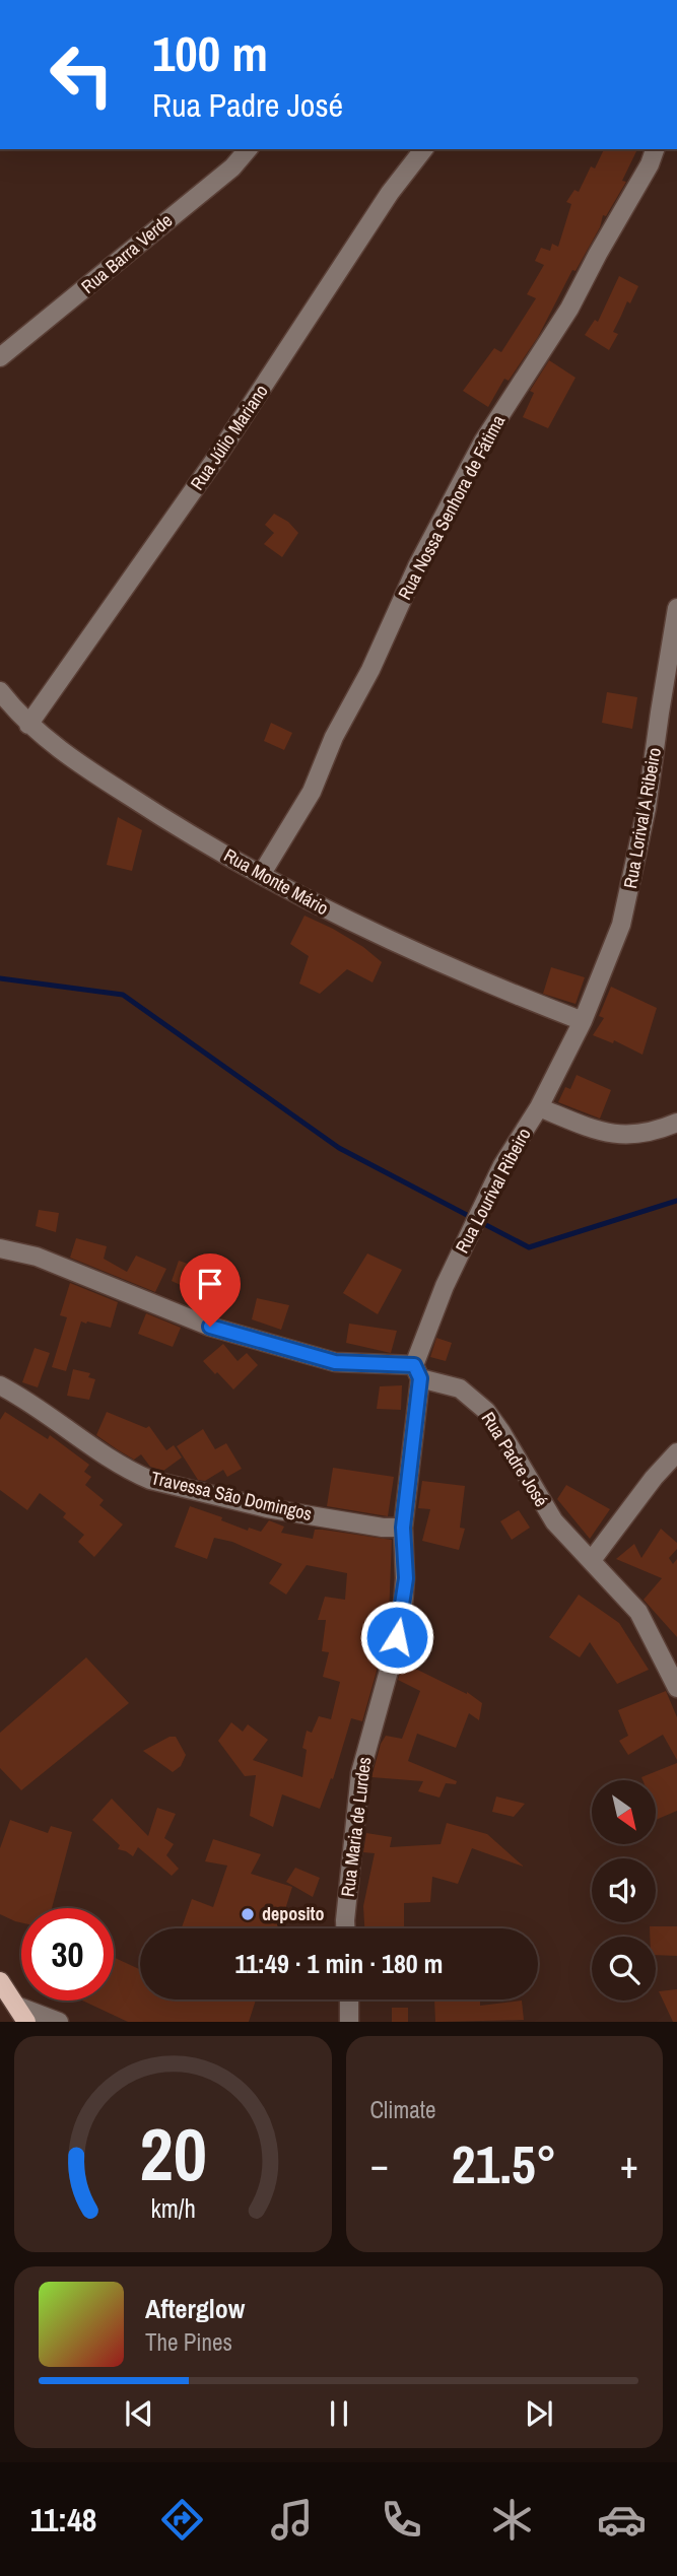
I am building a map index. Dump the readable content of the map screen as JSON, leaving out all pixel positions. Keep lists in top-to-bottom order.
{
  "streets": {
    "street": [
      "Rua Barra Verde",
      "Rua Júlio Mariano",
      "Rua Nossa Senhora de Fátima",
      "Rua Lorival A Ribeiro",
      "Rua Monte Mário",
      "Rua Lourival Ribeiro",
      "Rua Padre José",
      "Travessa São Domingos",
      "Rua Maria de Lurdes"
    ]
  },
  "crossings": [
    ["Rua Júlio Mariano", "Rua Monte Mário"],
    ["Rua Nossa Senhora de Fátima", "Rua Monte Mário"],
    ["Rua Lorival A Ribeiro", "Rua Monte Mário"],
    ["Rua Lorival A Ribeiro", "Rua Lourival Ribeiro"],
    ["Rua Monte Mário", "Rua Lourival Ribeiro"],
    ["Rua Lourival Ribeiro", "Rua Padre José"],
    ["Rua Lourival Ribeiro", "Rua Maria de Lurdes"],
    ["Rua Padre José", "Rua Maria de Lurdes"],
    ["Travessa São Domingos", "Rua Maria de Lurdes"]
  ],
  "places": ["deposito"],
  "north": "bottom right",
  "page": {
    "turn": ["100 m", "Rua Padre José"],
    "limit": "30",
    "trip": "11:49 · 1 min · 180 m",
    "tile": "Climate",
    "heat": ["−", "21.5°", "+"],
    "song": ["Afterglow", "The Pines"],
    "tabs": "11:48",
    "gauge": ["20", "km/h"]
  }
}
